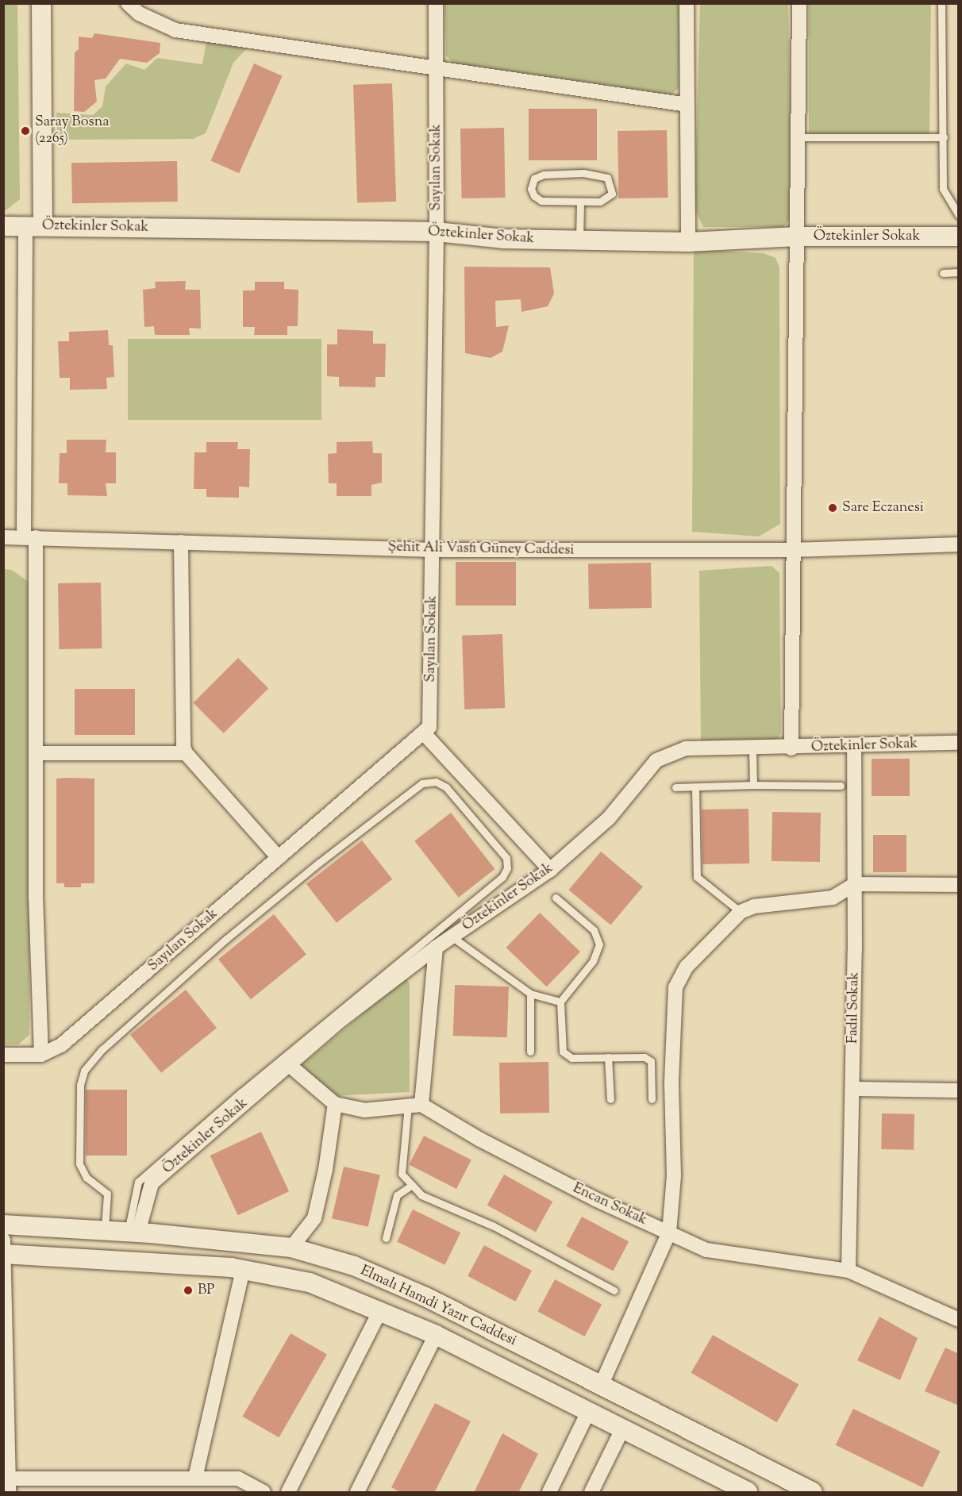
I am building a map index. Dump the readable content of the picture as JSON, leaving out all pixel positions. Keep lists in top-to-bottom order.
{
  "streets": {
    "main road": ["Öztekinler Sokak", "Elmalı Hamdi Yazır Caddesi"],
    "street": [
      "Sayılan Sokak",
      "Şehit Ali Vasfi Güney Caddesi",
      "Fadıl Sokak",
      "Encan Sokak"
    ]
  },
  "crossings": [
    ["Sayılan Sokak", "Öztekinler Sokak"],
    ["Sayılan Sokak", "Şehit Ali Vasfi Güney Caddesi"],
    ["Öztekinler Sokak", "Fadıl Sokak"],
    ["Öztekinler Sokak", "Elmalı Hamdi Yazır Caddesi"],
    ["Fadıl Sokak", "Encan Sokak"]
  ],
  "places": ["Saray Bosna (2265)", "Sare Eczanesi", "BP"]
}
